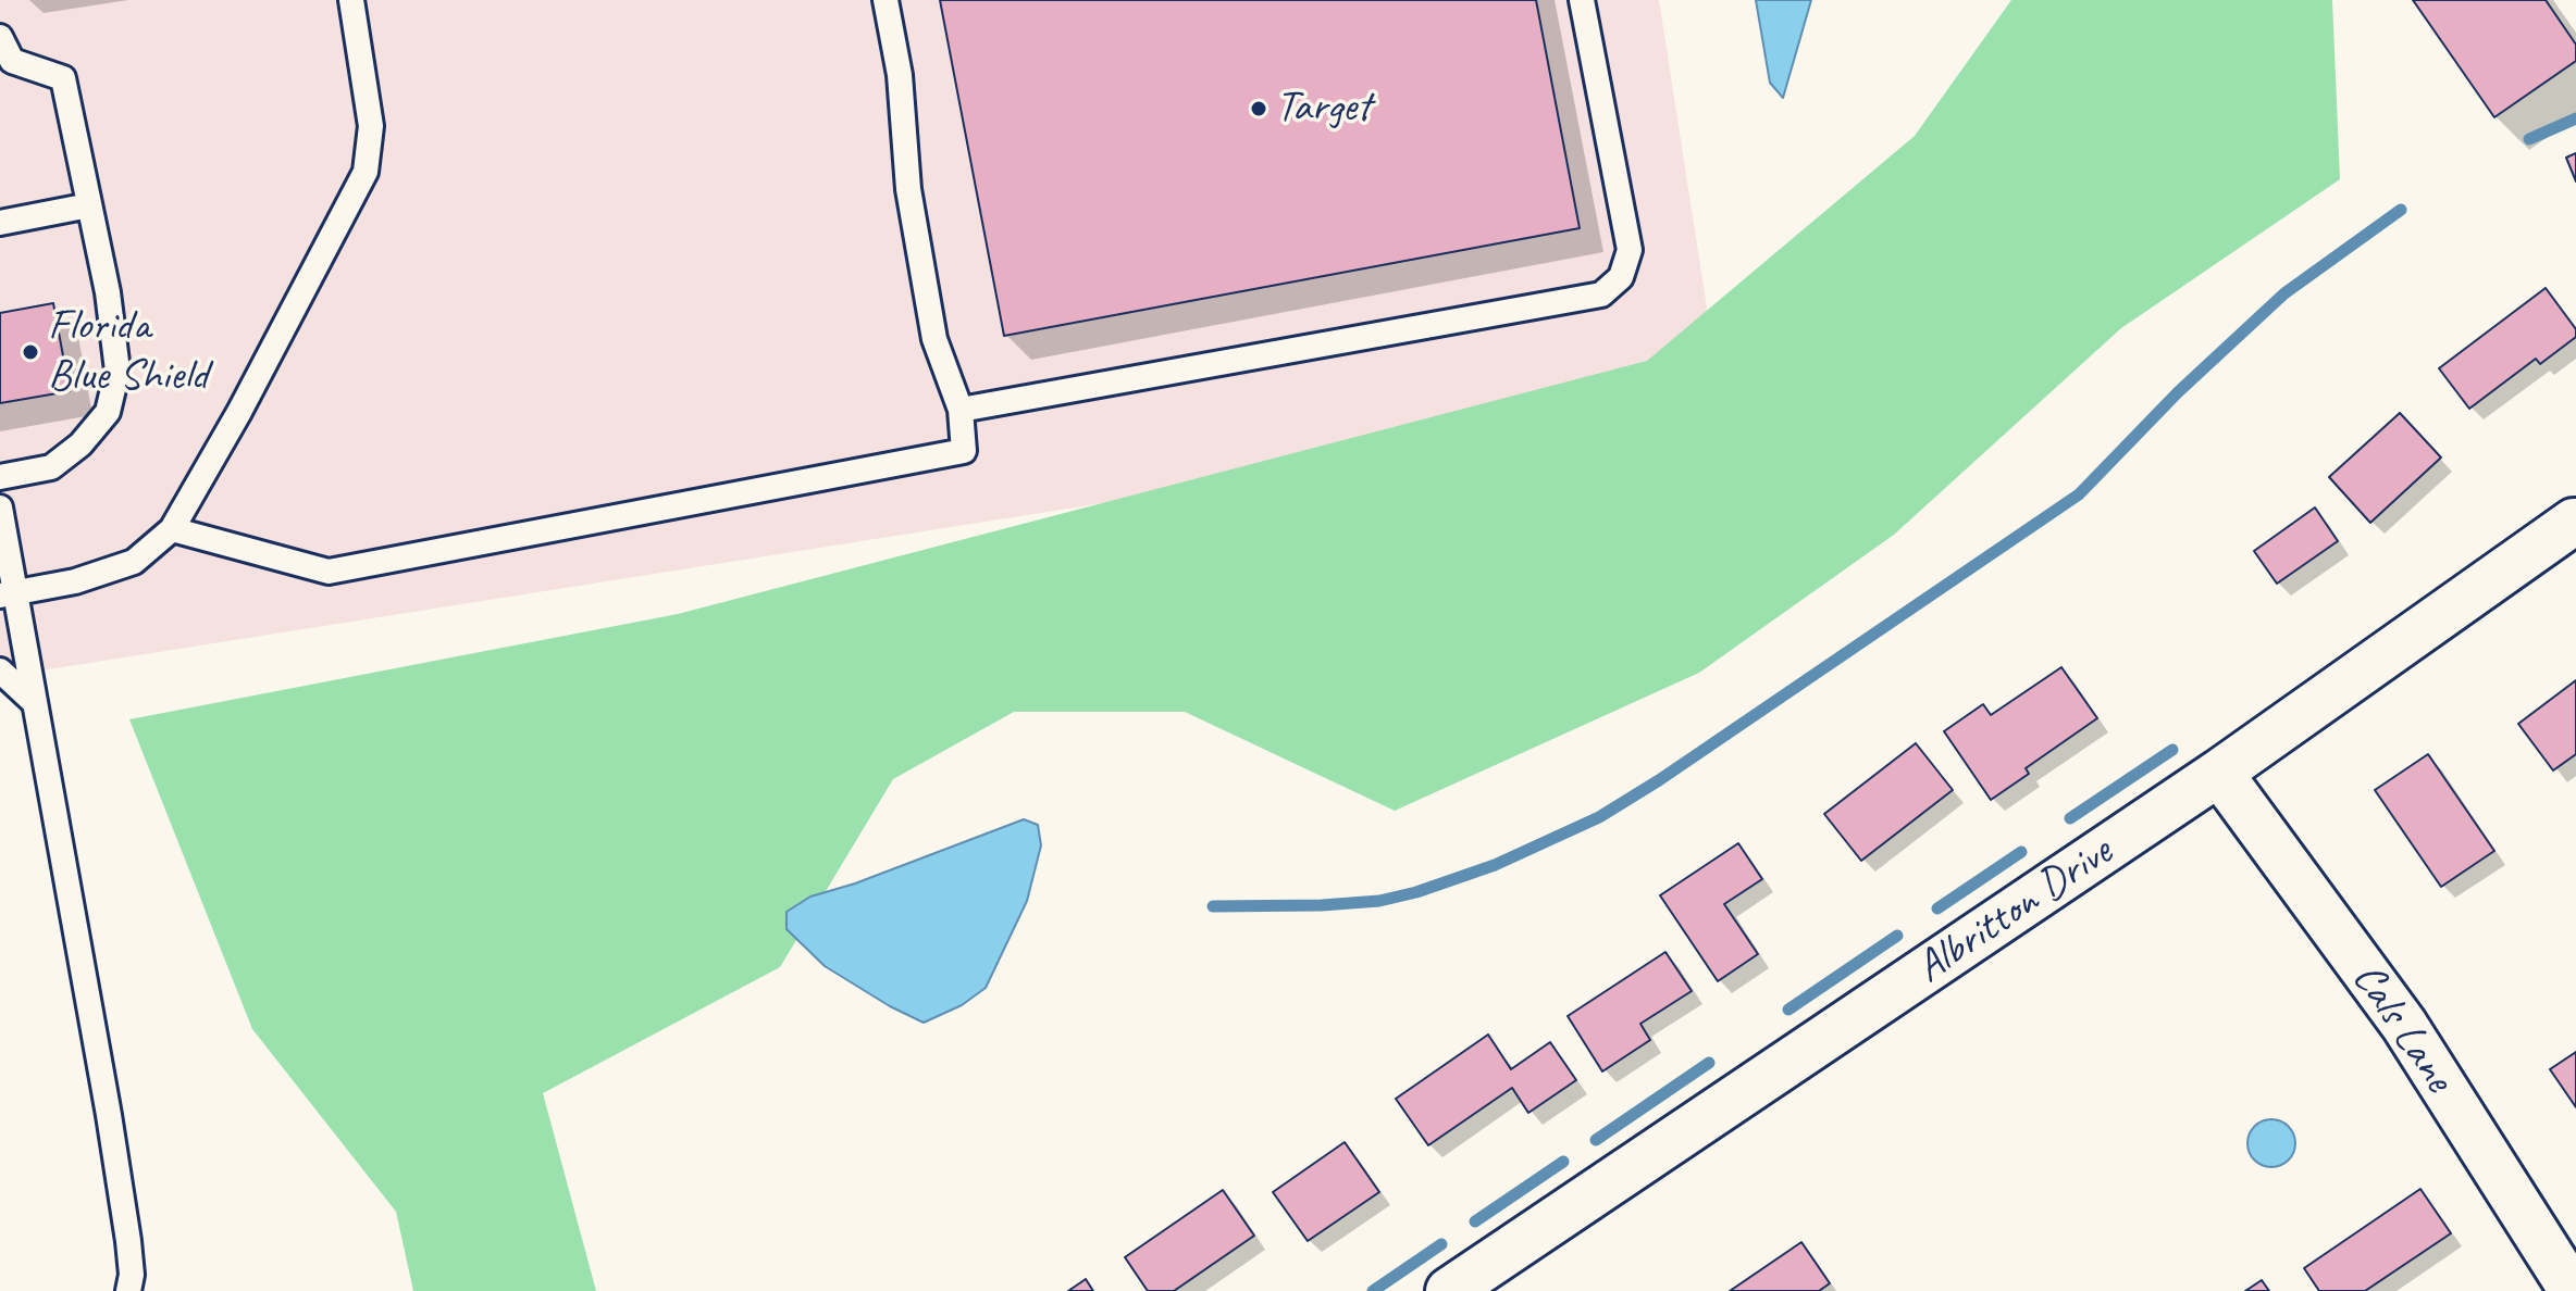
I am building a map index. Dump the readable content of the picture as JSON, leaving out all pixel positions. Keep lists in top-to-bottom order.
{
  "streets": {
    "street": ["Albritton Drive", "Cals Lane"]
  },
  "crossings": [
    ["Albritton Drive", "Cals Lane"]
  ],
  "places": ["Target", "Florida Blue Shield"]
}
